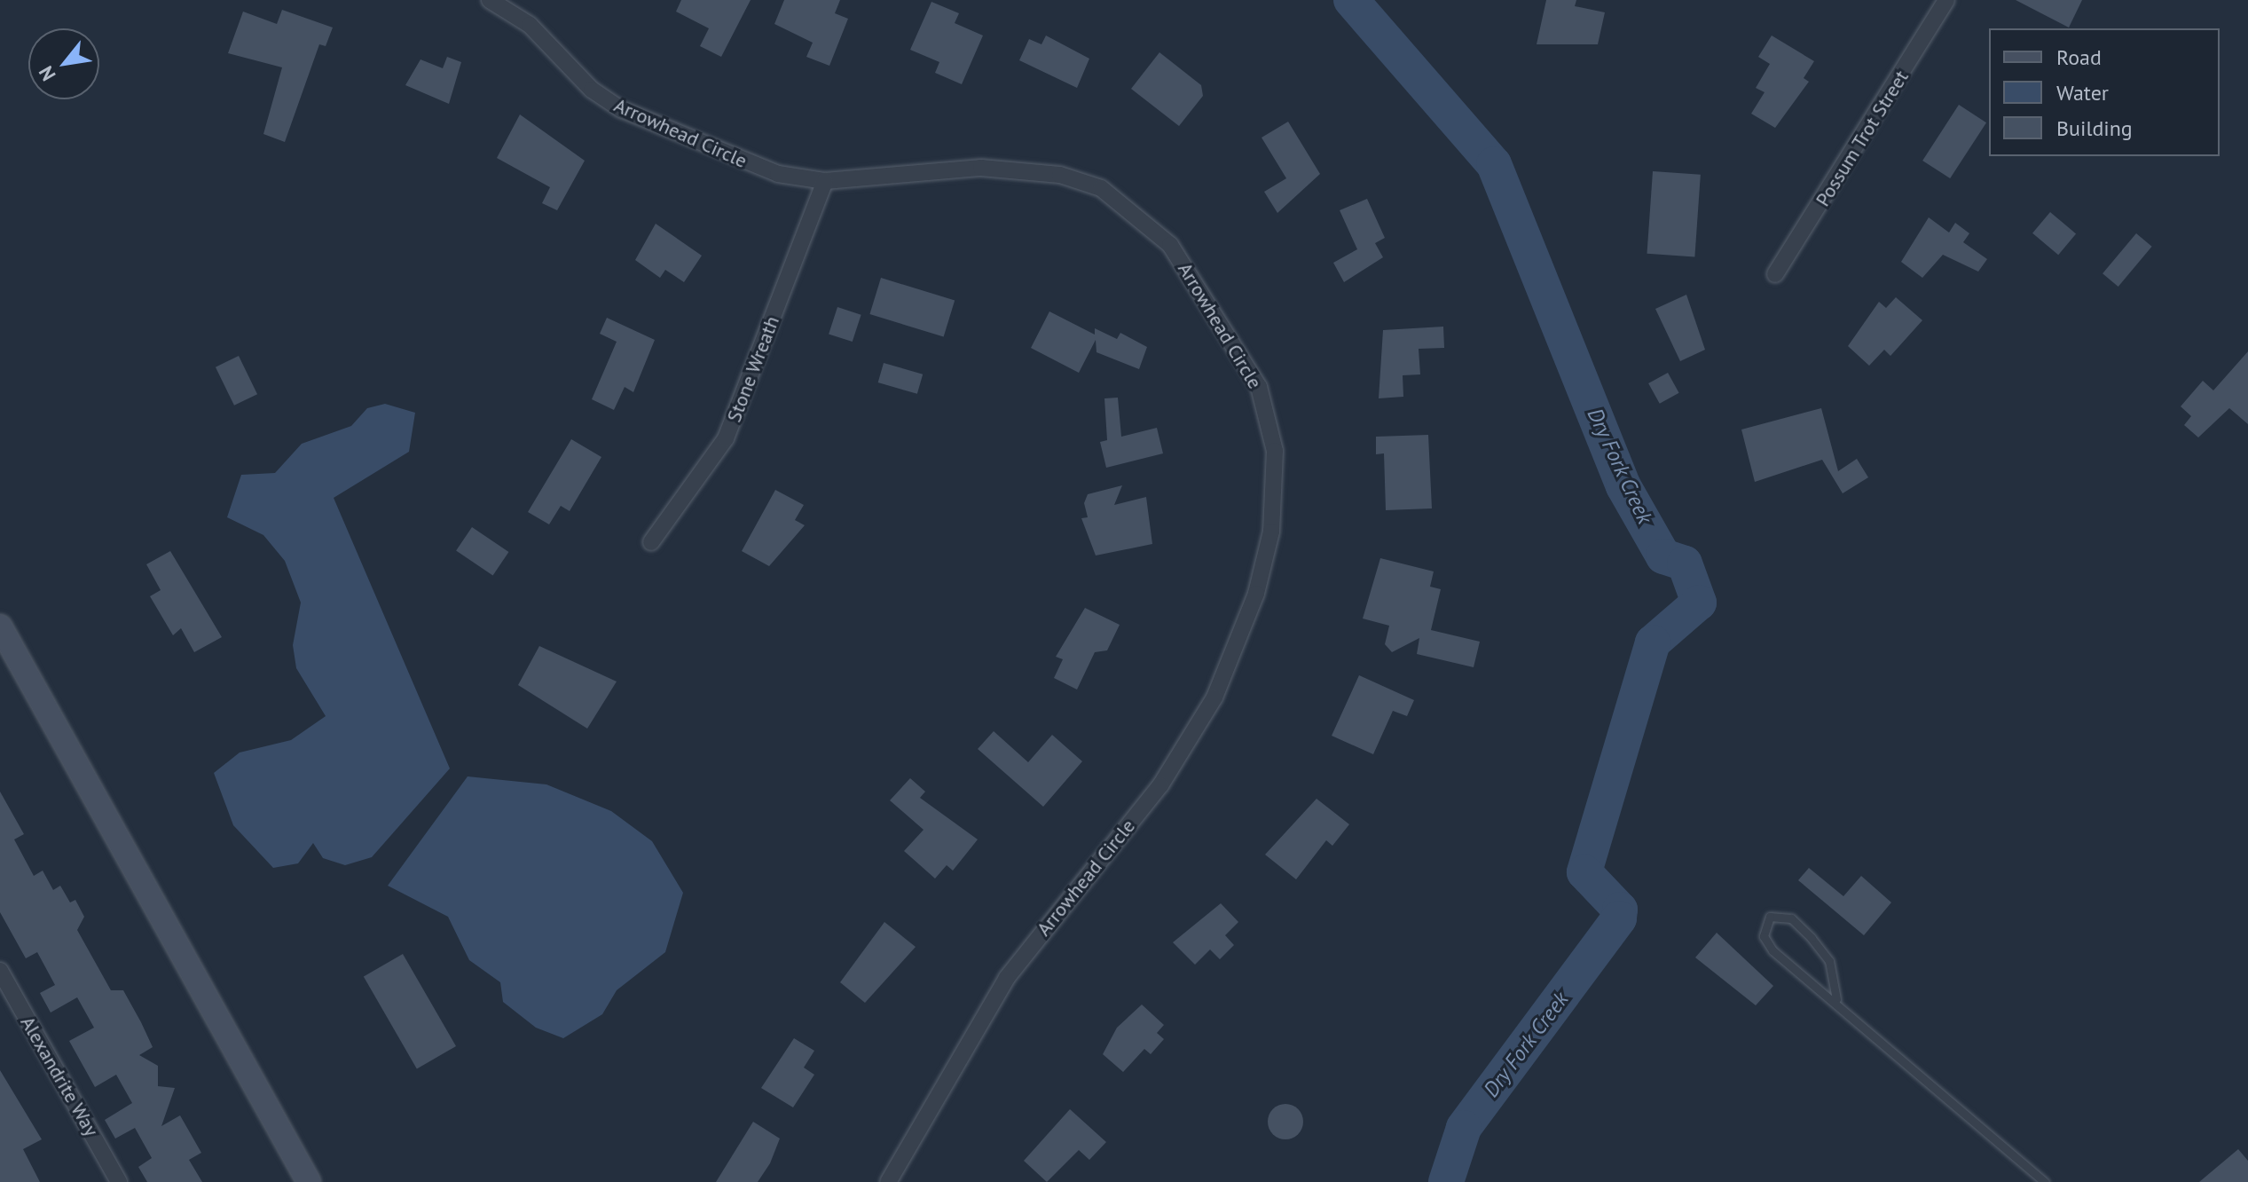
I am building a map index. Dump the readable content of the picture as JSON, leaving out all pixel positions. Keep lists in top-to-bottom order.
{
  "streets": {
    "street": [
      "Arrowhead Circle",
      "Possum Trot Street",
      "Stone Wreath",
      "Alexandrite Way"
    ]
  },
  "crossings": [
    ["Arrowhead Circle", "Stone Wreath"]
  ],
  "water": ["Dry Fork Creek"],
  "legend": ["Road", "Water", "Building"],
  "north": "bottom left"
}
